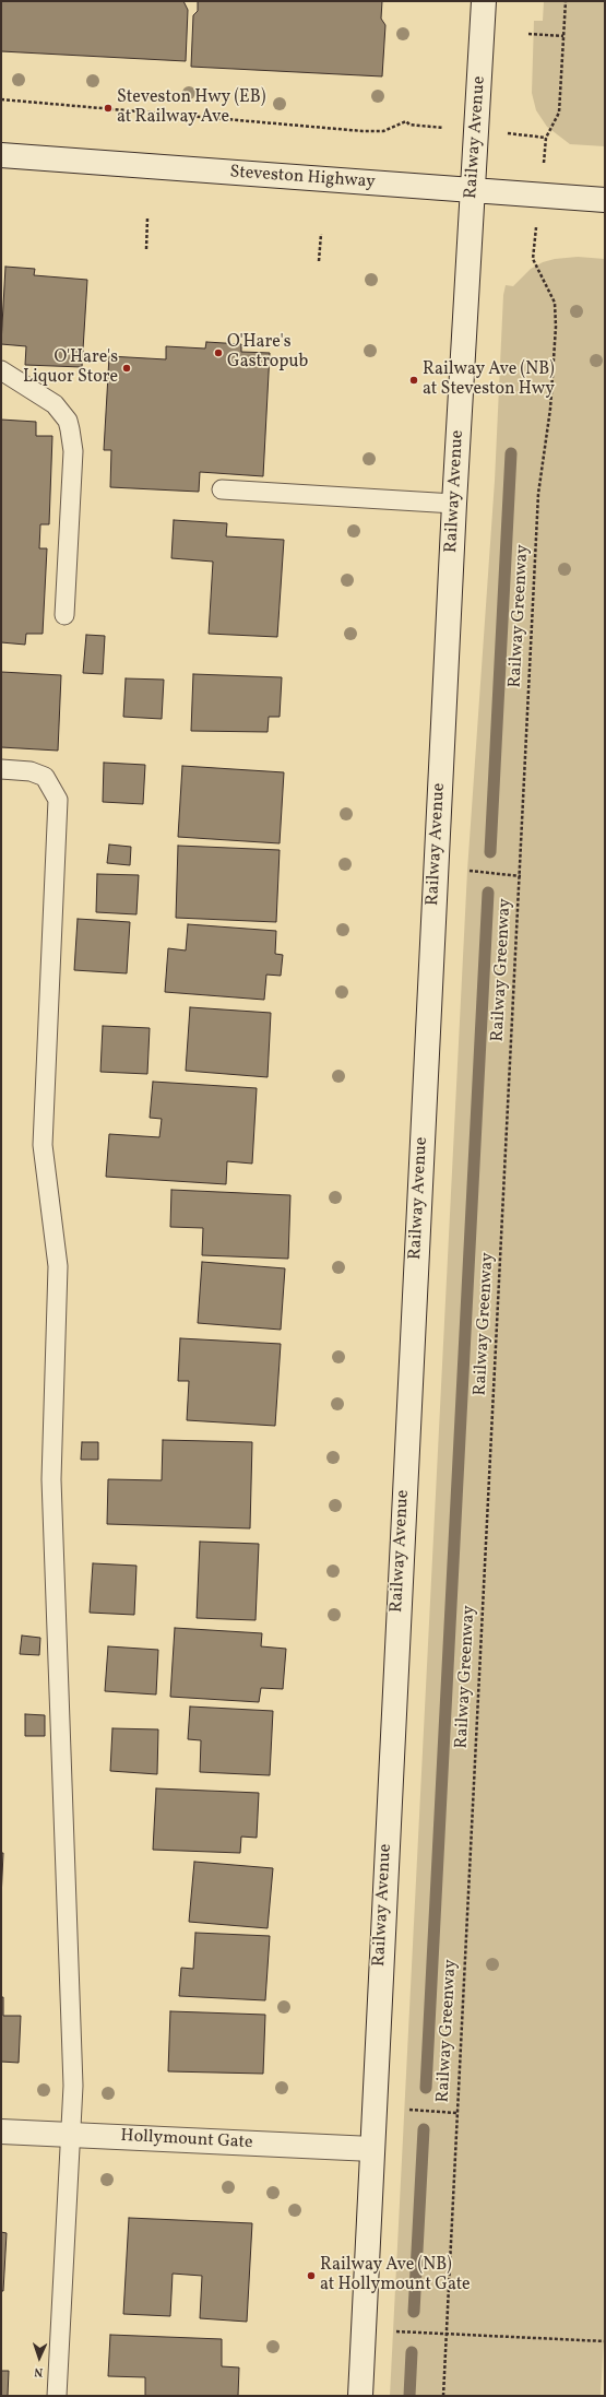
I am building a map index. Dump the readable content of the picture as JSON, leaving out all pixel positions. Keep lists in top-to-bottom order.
{
  "streets": {
    "main road": ["Railway Avenue", "Steveston Highway", "Hollymount Gate"],
    "path": ["Railway Greenway"]
  },
  "crossings": [
    ["Railway Avenue", "Steveston Highway"],
    ["Railway Avenue", "Hollymount Gate"]
  ],
  "places": [
    "Steveston Hwy (EB) at Railway Ave",
    "O'Hare's Gastropub",
    "O'Hare's Liquor Store",
    "Railway Ave (NB) at Steveston Hwy",
    "Railway Ave (NB) at Hollymount Gate"
  ],
  "north": "bottom"
}
